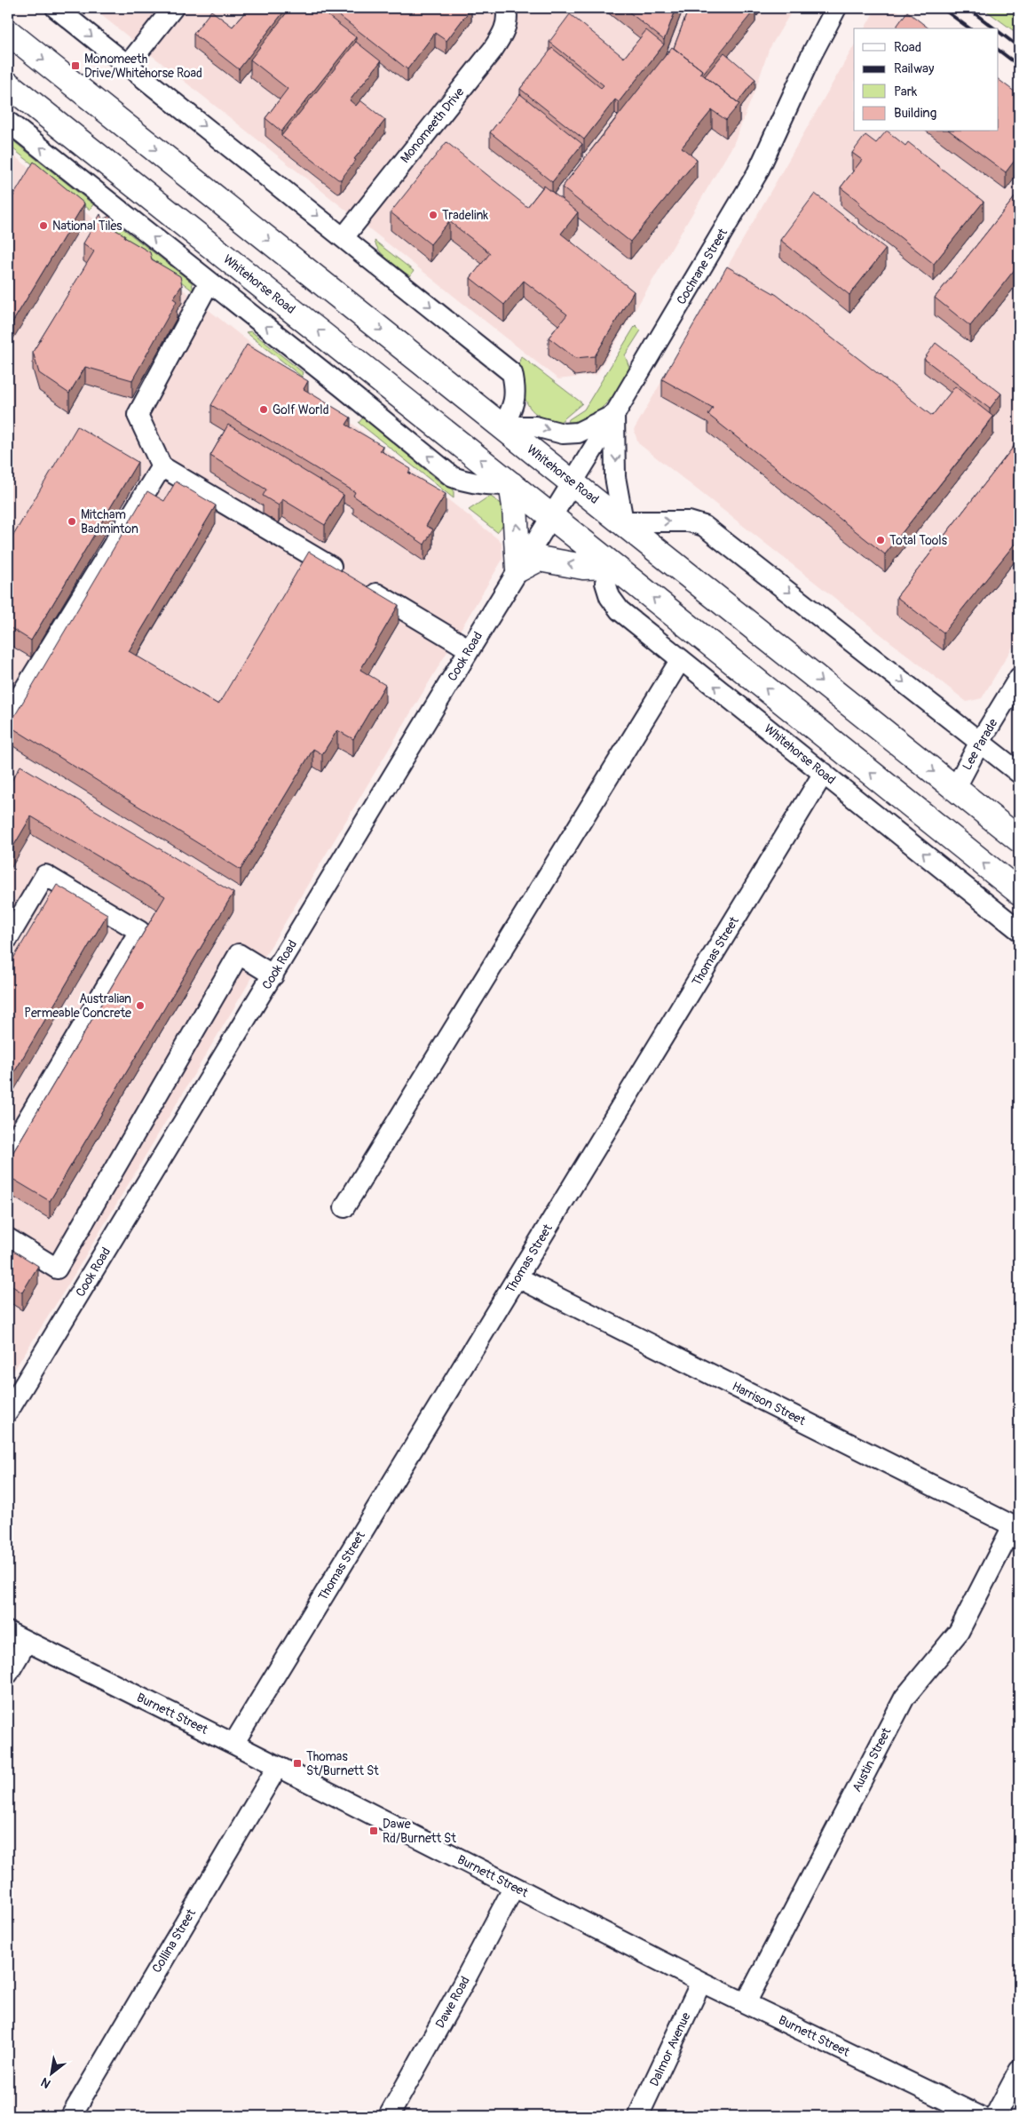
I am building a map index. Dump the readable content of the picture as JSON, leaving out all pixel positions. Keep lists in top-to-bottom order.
{
  "streets": {
    "highway": ["Whitehorse Road"],
    "street": [
      "Monomeeth Drive",
      "Cochrane Street",
      "Cook Road",
      "Lee Parade",
      "Thomas Street",
      "Harrison Street",
      "Burnett Street",
      "Austin Street",
      "Collina Street",
      "Dawe Road",
      "Dalmor Avenue"
    ]
  },
  "crossings": [
    ["Cochrane Street", "Whitehorse Road"],
    ["Cochrane Street", "Cook Road"],
    ["Whitehorse Road", "Cook Road"],
    ["Whitehorse Road", "Lee Parade"],
    ["Whitehorse Road", "Thomas Street"],
    ["Thomas Street", "Harrison Street"],
    ["Thomas Street", "Burnett Street"],
    ["Harrison Street", "Austin Street"],
    ["Burnett Street", "Austin Street"],
    ["Burnett Street", "Collina Street"],
    ["Burnett Street", "Dawe Road"],
    ["Burnett Street", "Dalmor Avenue"]
  ],
  "places": {
    "transit": ["Monomeeth Drive/Whitehorse Road", "Thomas St/Burnett St", "Dawe Rd/Burnett St"],
    "other": [
      "Tradelink",
      "National Tiles",
      "Golf World",
      "Mitcham Badminton",
      "Total Tools",
      "Australian Permeable Concrete"
    ]
  },
  "legend": [
    "Road",
    "Railway",
    "Park",
    "Building"
  ],
  "north": "bottom left"
}
